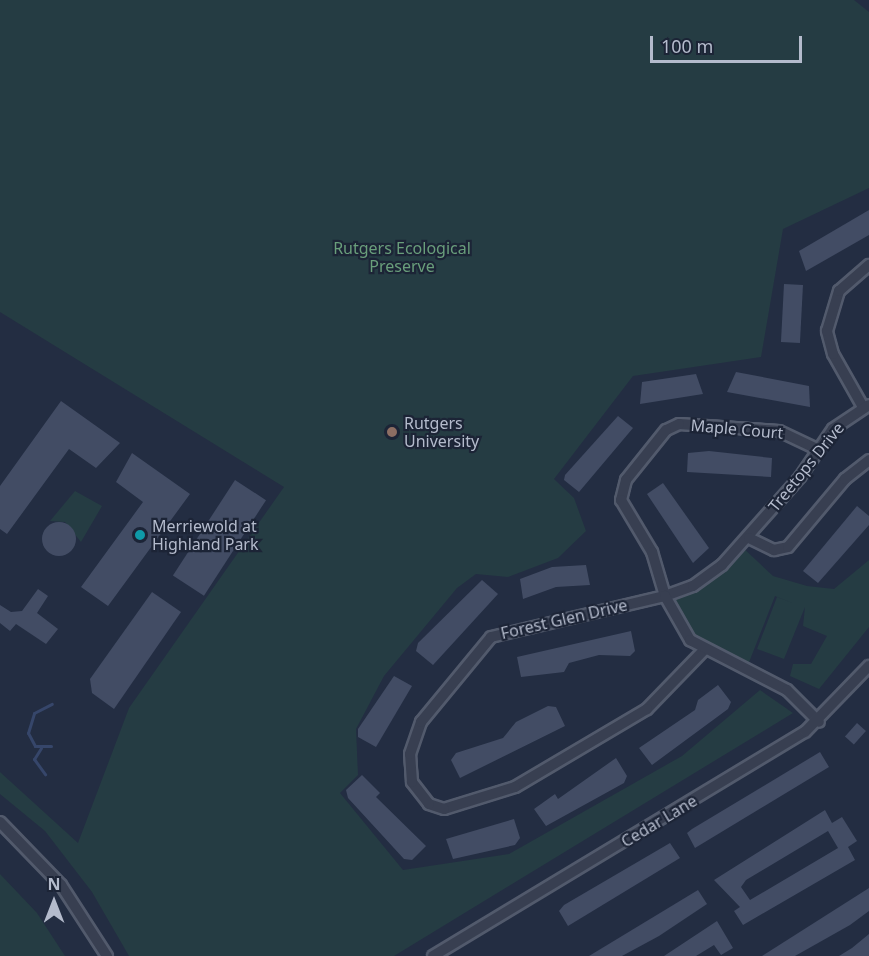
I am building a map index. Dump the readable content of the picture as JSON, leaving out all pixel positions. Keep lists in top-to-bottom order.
{
  "streets": {
    "street": [
      "Maple Court",
      "Treetops Drive",
      "Forest Glen Drive",
      "Cedar Lane"
    ]
  },
  "crossings": [
    ["Maple Court", "Treetops Drive"],
    ["Maple Court", "Forest Glen Drive"],
    ["Treetops Drive", "Forest Glen Drive"]
  ],
  "parks": ["Rutgers Ecological Preserve"],
  "places": ["Rutgers University", "Merriewold at Highland Park"],
  "scale_bar": "100 m",
  "north": "top"
}
